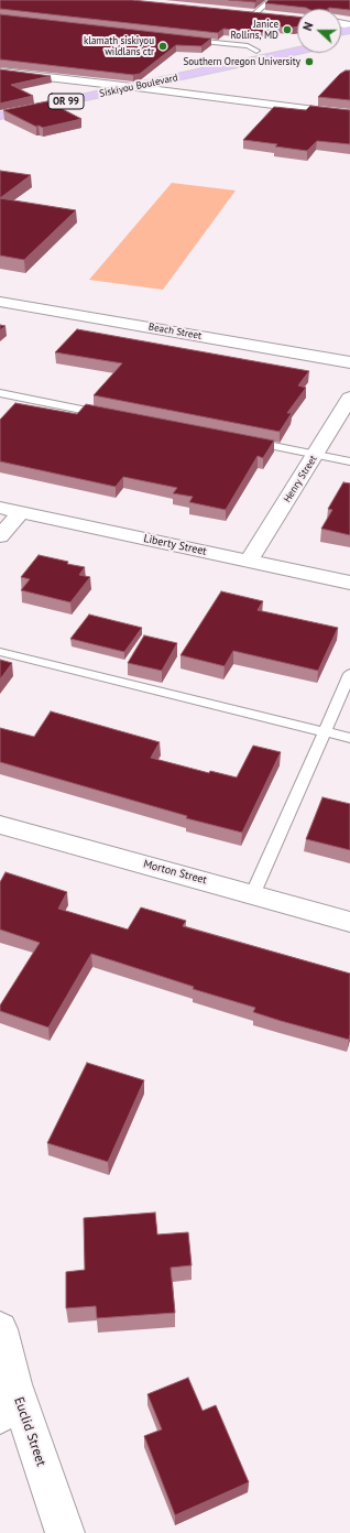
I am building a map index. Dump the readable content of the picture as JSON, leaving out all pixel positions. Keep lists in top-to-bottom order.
{
  "streets": {
    "main road": ["Siskiyou Boulevard", "OR 99"],
    "street": [
      "Beach Street",
      "Henry Street",
      "Liberty Street",
      "Morton Street",
      "Euclid Street"
    ]
  },
  "crossings": [
    ["Henry Street", "Liberty Street"]
  ],
  "places": ["Janice Rollins, MD", "klamath siskiyou wildlans ctr", "Southern Oregon University"],
  "north": "left"
}
